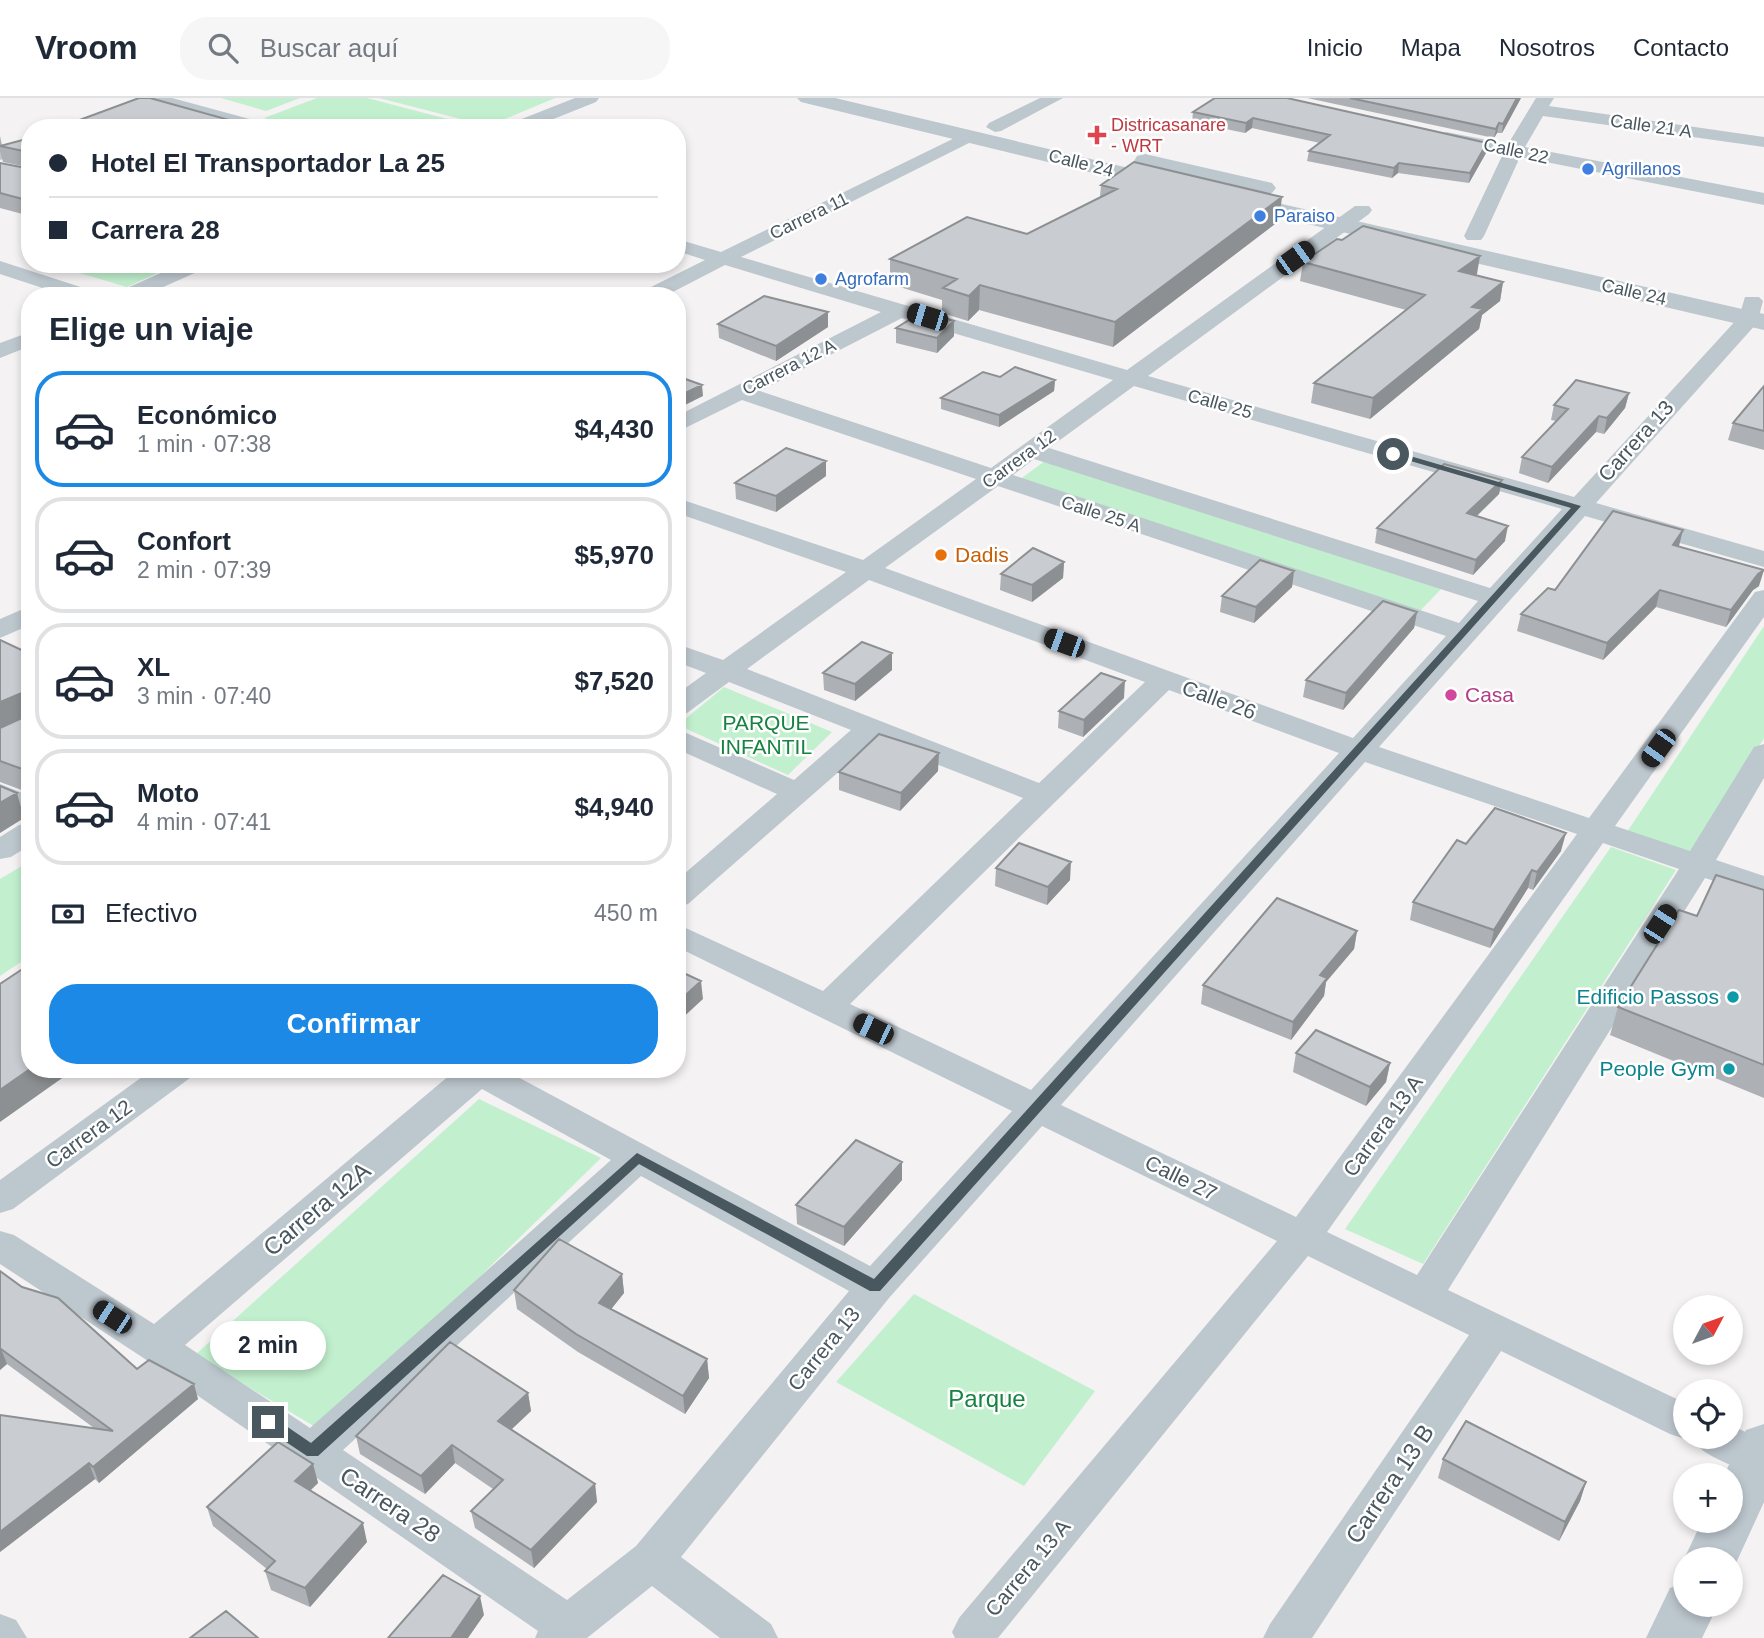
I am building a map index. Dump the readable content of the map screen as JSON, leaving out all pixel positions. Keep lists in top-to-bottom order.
{
  "streets": {
    "street": [
      "Calle 21 A",
      "Calle 22",
      "Calle 24",
      "Carrera 11",
      "Carrera 12 A",
      "Calle 25",
      "Carrera 13",
      "Carrera 12",
      "Calle 25 A",
      "Calle 26",
      "Carrera 13 A",
      "Calle 27",
      "Carrera 12A",
      "Carrera 13 B",
      "Carrera 28"
    ]
  },
  "crossings": [
    ["Calle 24", "Carrera 11"],
    ["Calle 24", "Carrera 13"],
    ["Calle 24", "Carrera 12"],
    ["Carrera 11", "Calle 25"],
    ["Carrera 12 A", "Calle 25"],
    ["Carrera 12 A", "Calle 25 A"],
    ["Calle 25", "Carrera 13"],
    ["Calle 25", "Carrera 12"],
    ["Carrera 13", "Calle 25 A"],
    ["Carrera 13", "Calle 26"],
    ["Carrera 13", "Calle 27"],
    ["Carrera 13", "Carrera 28"],
    ["Carrera 12", "Calle 25 A"],
    ["Carrera 12", "Calle 26"],
    ["Calle 26", "Carrera 13 A"],
    ["Carrera 13 A", "Calle 27"],
    ["Calle 27", "Carrera 13 B"],
    ["Carrera 12A", "Carrera 28"]
  ],
  "parks": ["PARQUE INFANTIL", "Parque"],
  "places": {
    "health": ["Districasanare - WRT"],
    "other": [
      "Agrillanos",
      "Paraiso",
      "Agrofarm",
      "Dadis",
      "Casa",
      "Edificio Passos",
      "People Gym"
    ]
  },
  "north": "top right",
  "page": {
    "header": "Vroom",
    "search": "Buscar aquí",
    "nav": [
      "Inicio",
      "Mapa",
      "Nosotros",
      "Contacto"
    ],
    "banner": ["Hotel El Transportador La 25", "Carrera 28"],
    "heading": "Elige un viaje",
    "list": [
      {
        "name": "Económico",
        "note": "1 min · 07:38",
        "value": "$4,430"
      },
      {
        "name": "Confort",
        "note": "2 min · 07:39",
        "value": "$5,970"
      },
      {
        "name": "XL",
        "note": "3 min · 07:40",
        "value": "$7,520"
      },
      {
        "name": "Moto",
        "note": "4 min · 07:41",
        "value": "$4,940"
      }
    ],
    "pay": ["Efectivo", "450 m"],
    "buttons": "Confirmar",
    "map_buttons": ["+", "−"],
    "bubble": "2 min"
  }
}
